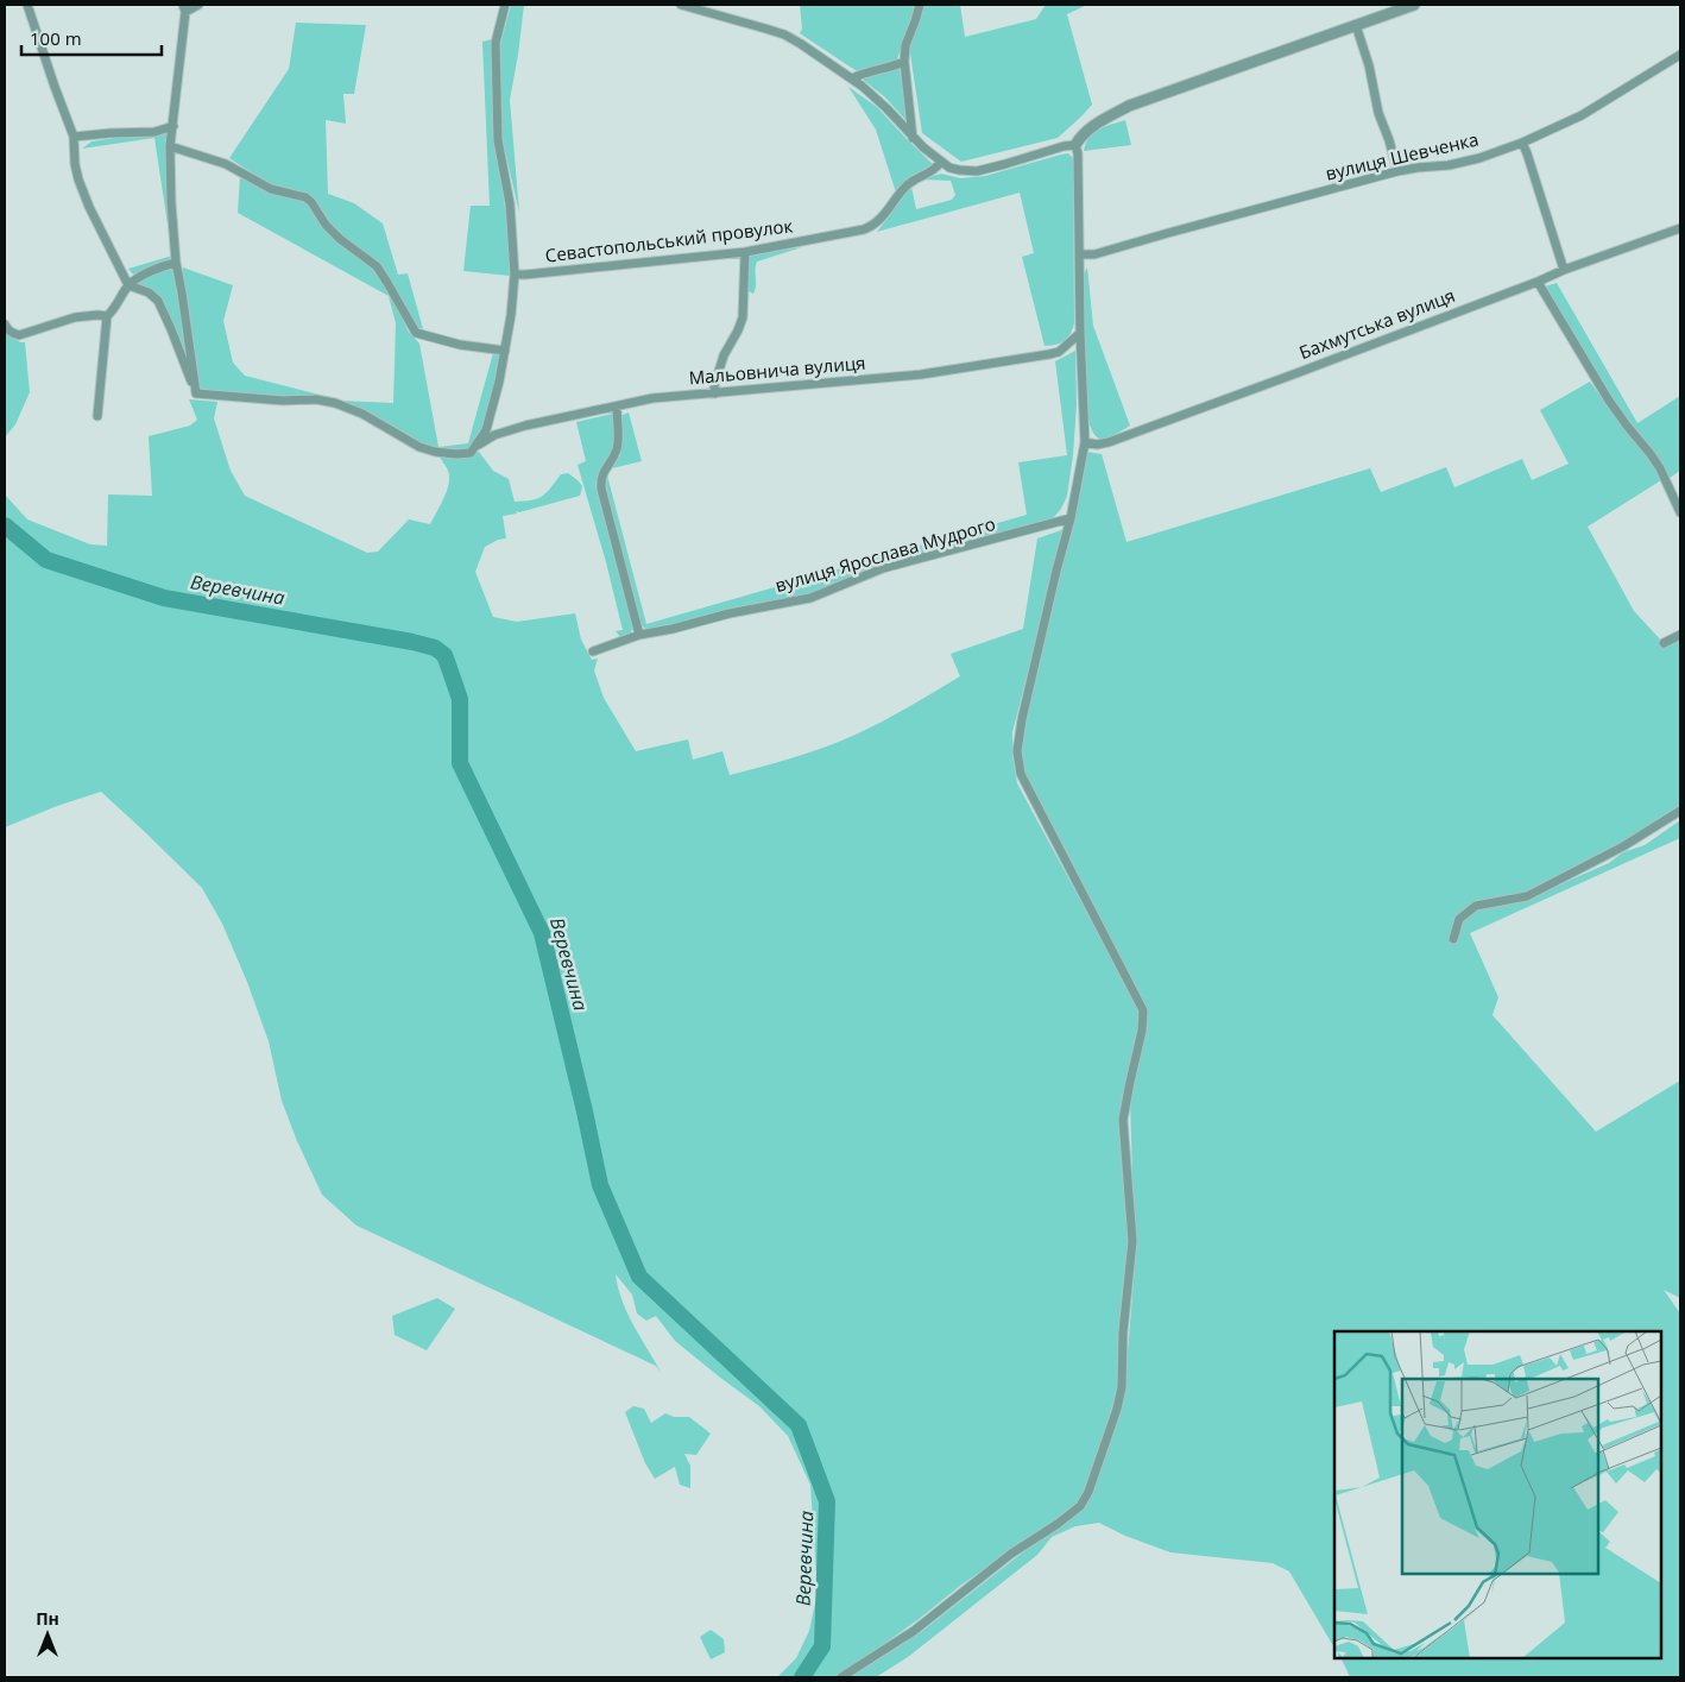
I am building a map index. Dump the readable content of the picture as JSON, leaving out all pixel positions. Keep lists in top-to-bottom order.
{
  "streets": {
    "street": [
      "вулиця Шевченка",
      "Севастопольський провулок",
      "Бахмутська вулиця",
      "Мальовнича вулиця",
      "вулиця Ярослава Мудрого"
    ]
  },
  "water": ["Веревчина"],
  "scale_bar": "100 m",
  "north": "top"
}
